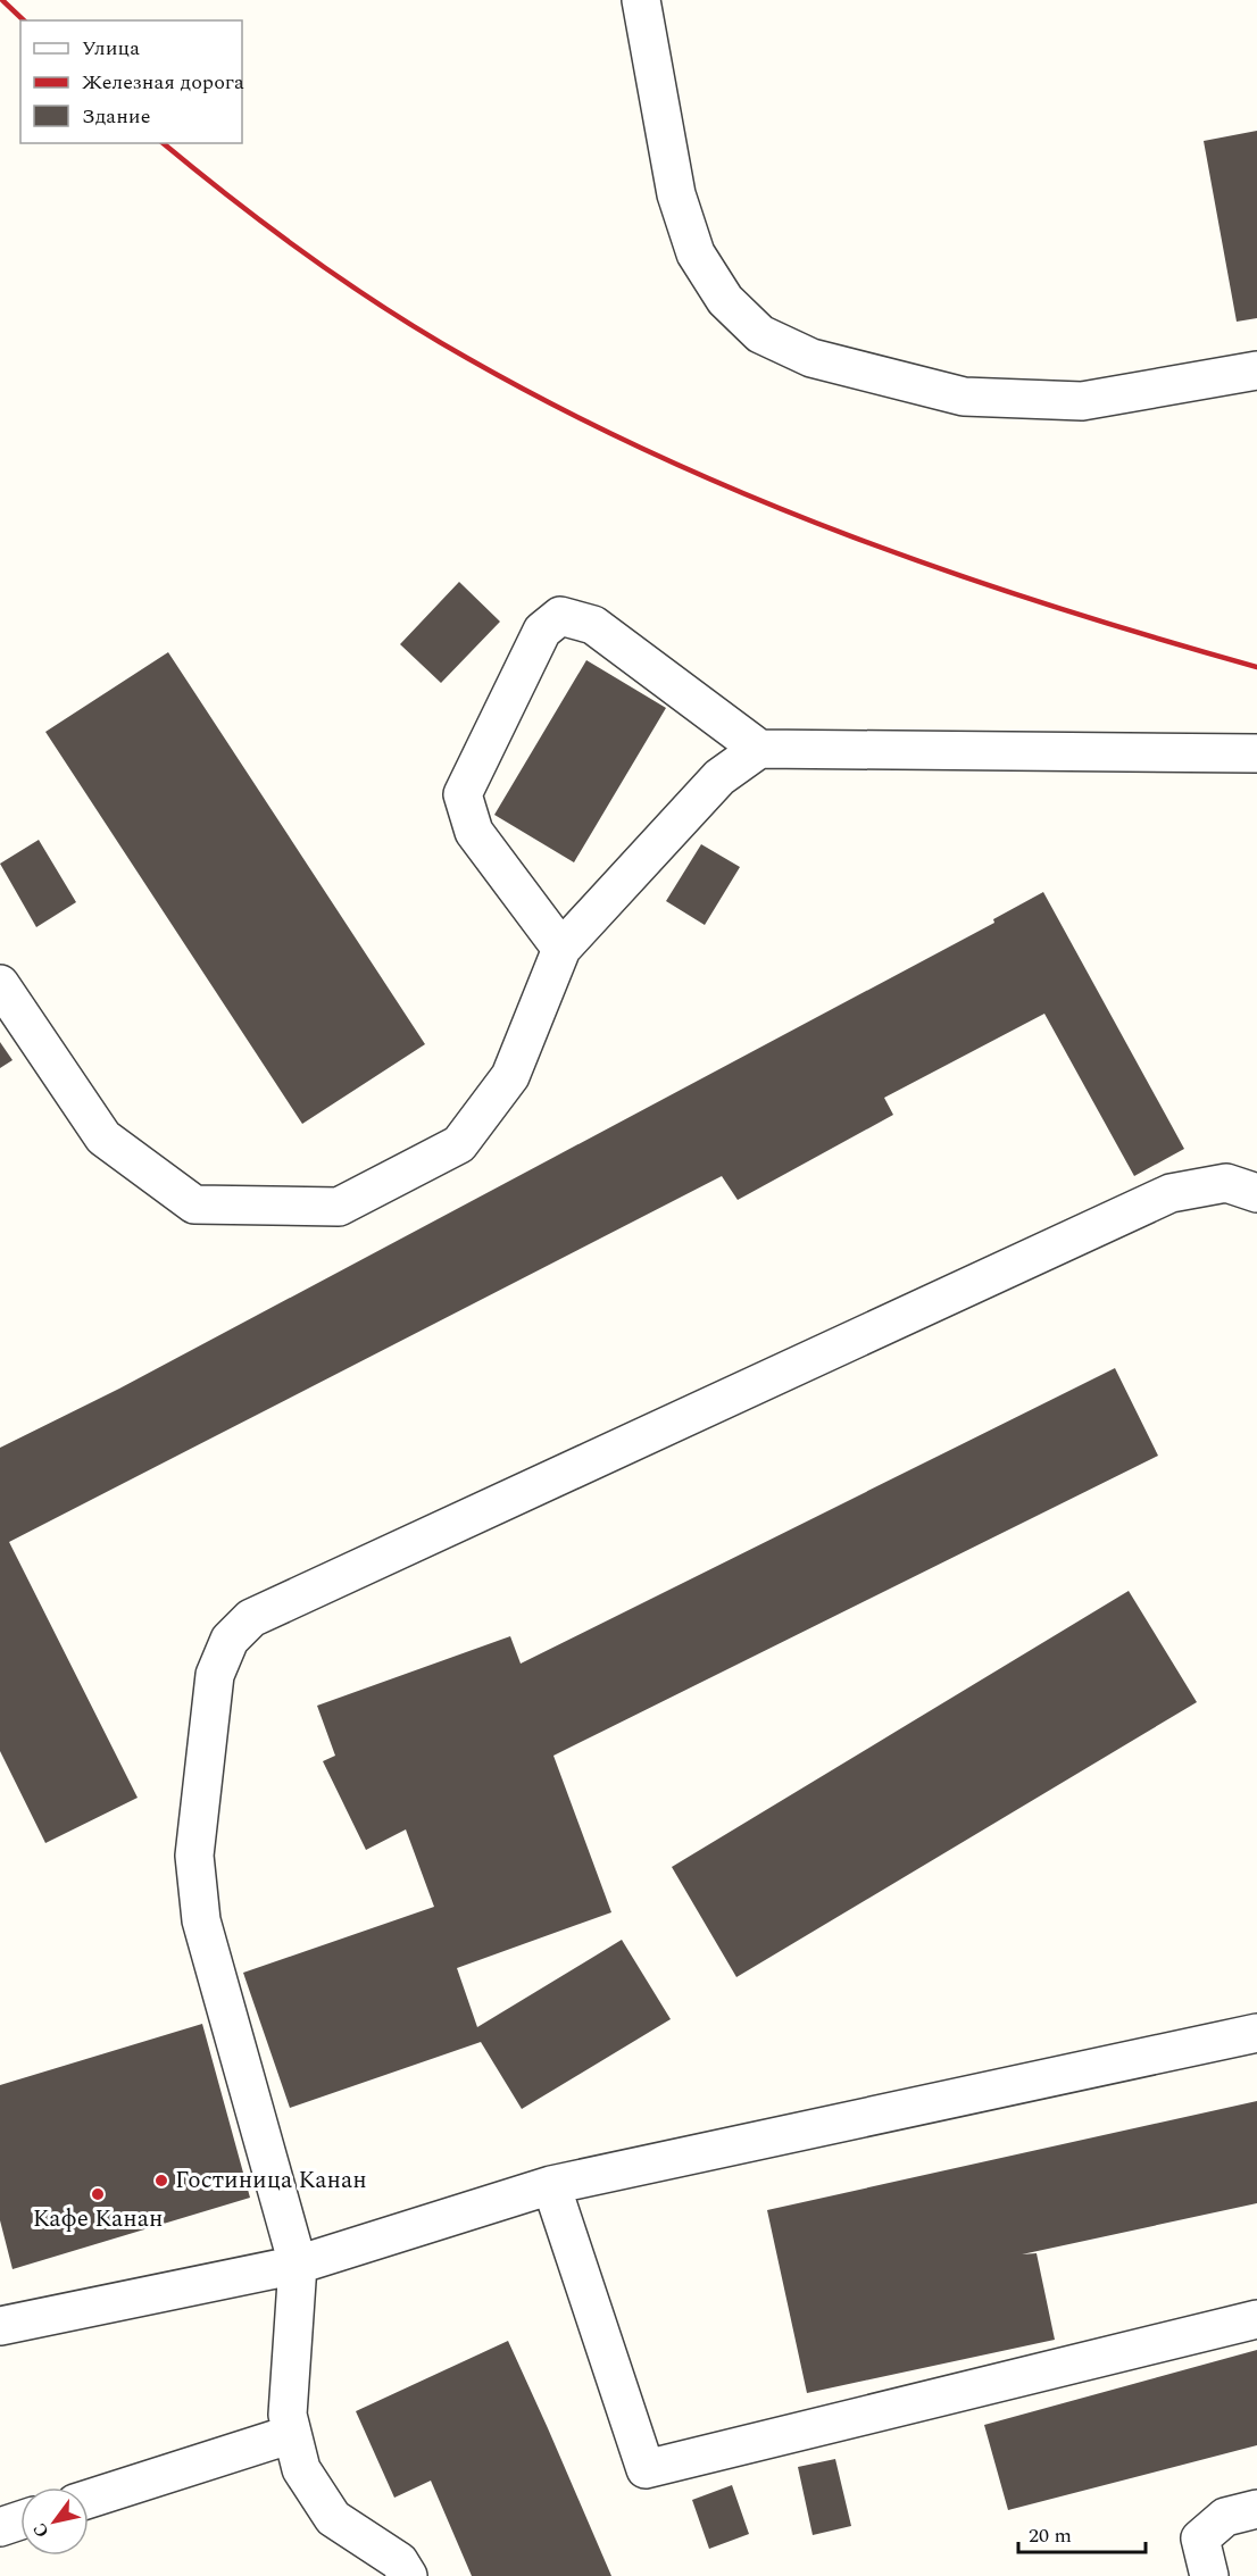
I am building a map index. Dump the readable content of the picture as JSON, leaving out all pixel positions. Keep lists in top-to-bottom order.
{
  "places": ["Гостиница Канан", "Кафе Канан"],
  "legend": ["Улица", "Железная дорога", "Здание"],
  "scale_bar": "20 m",
  "north": "bottom left"
}
